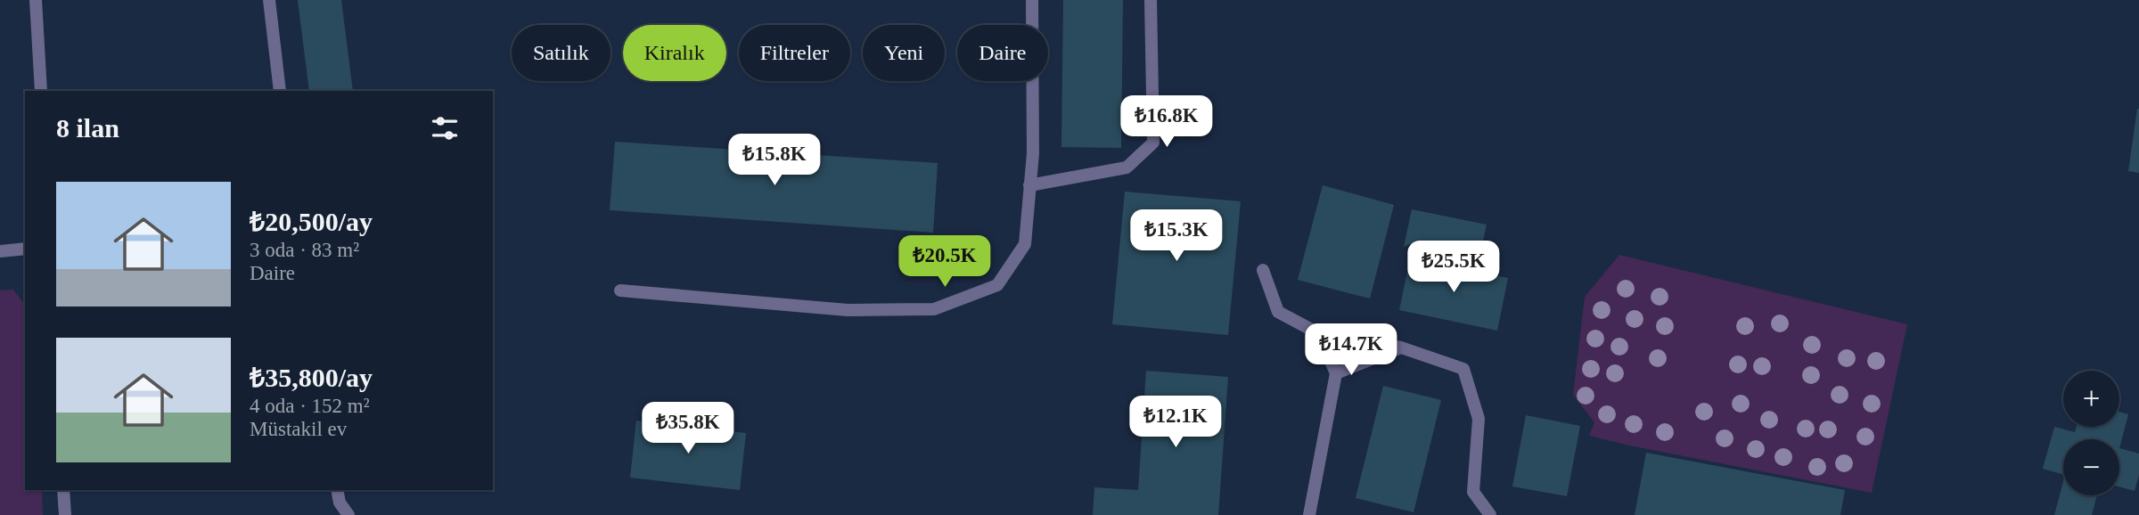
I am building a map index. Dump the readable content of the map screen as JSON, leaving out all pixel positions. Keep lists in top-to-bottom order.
{
  "page": {
    "chip": [
      "Satılık",
      "Kiralık",
      "Filtreler",
      "Yeni",
      "Daire"
    ],
    "heading": "8 ilan",
    "price": [
      "₺16.8K",
      "₺15.8K",
      "₺15.3K",
      "₺20.5K",
      "₺25.5K",
      "₺14.7K",
      "₺12.1K",
      "₺35.8K"
    ],
    "list": [
      {
        "name": "₺20,500/ay",
        "note": "3 oda · 83 m² · Daire"
      },
      {
        "name": "₺35,800/ay",
        "note": "4 oda · 152 m² · Müstakil ev"
      }
    ],
    "map_buttons": ["+", "−"]
  }
}
